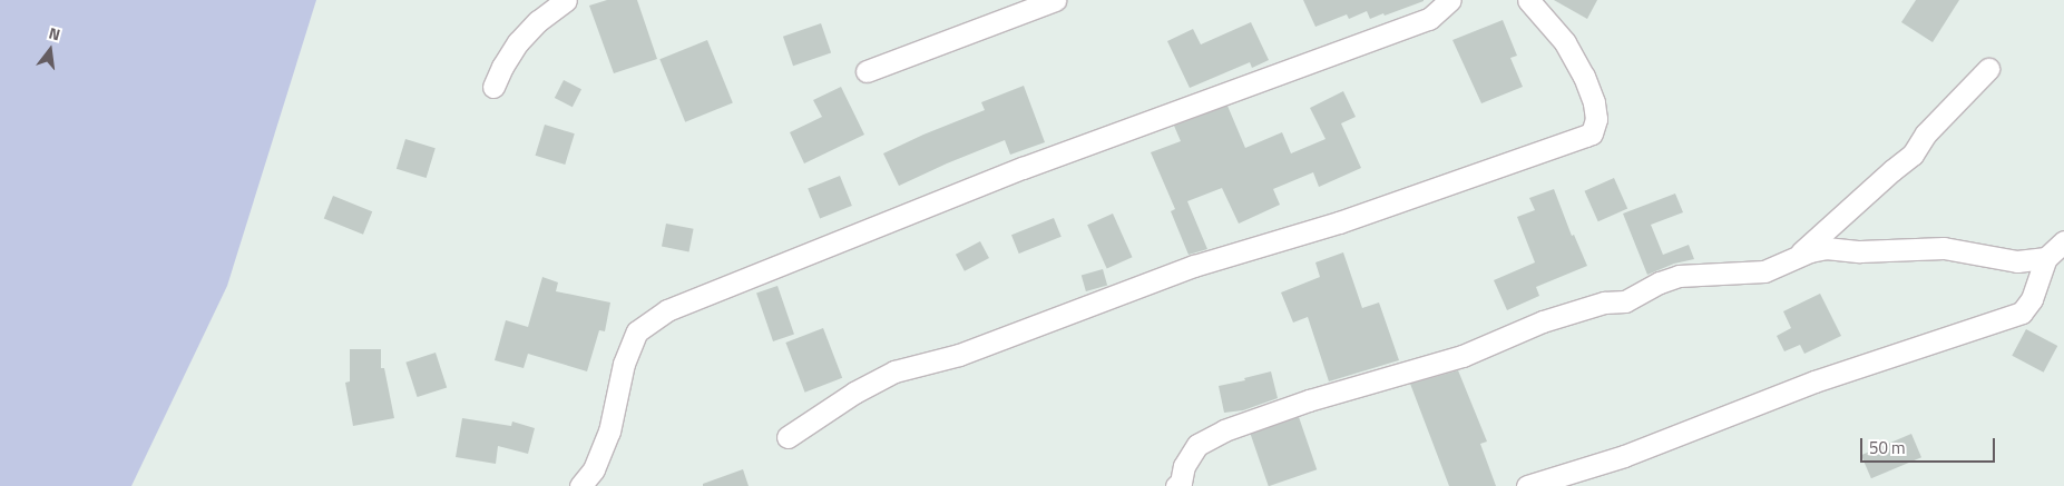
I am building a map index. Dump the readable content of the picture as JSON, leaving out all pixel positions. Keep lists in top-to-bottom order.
{
  "scale_bar": "50 m",
  "north": "top"
}
